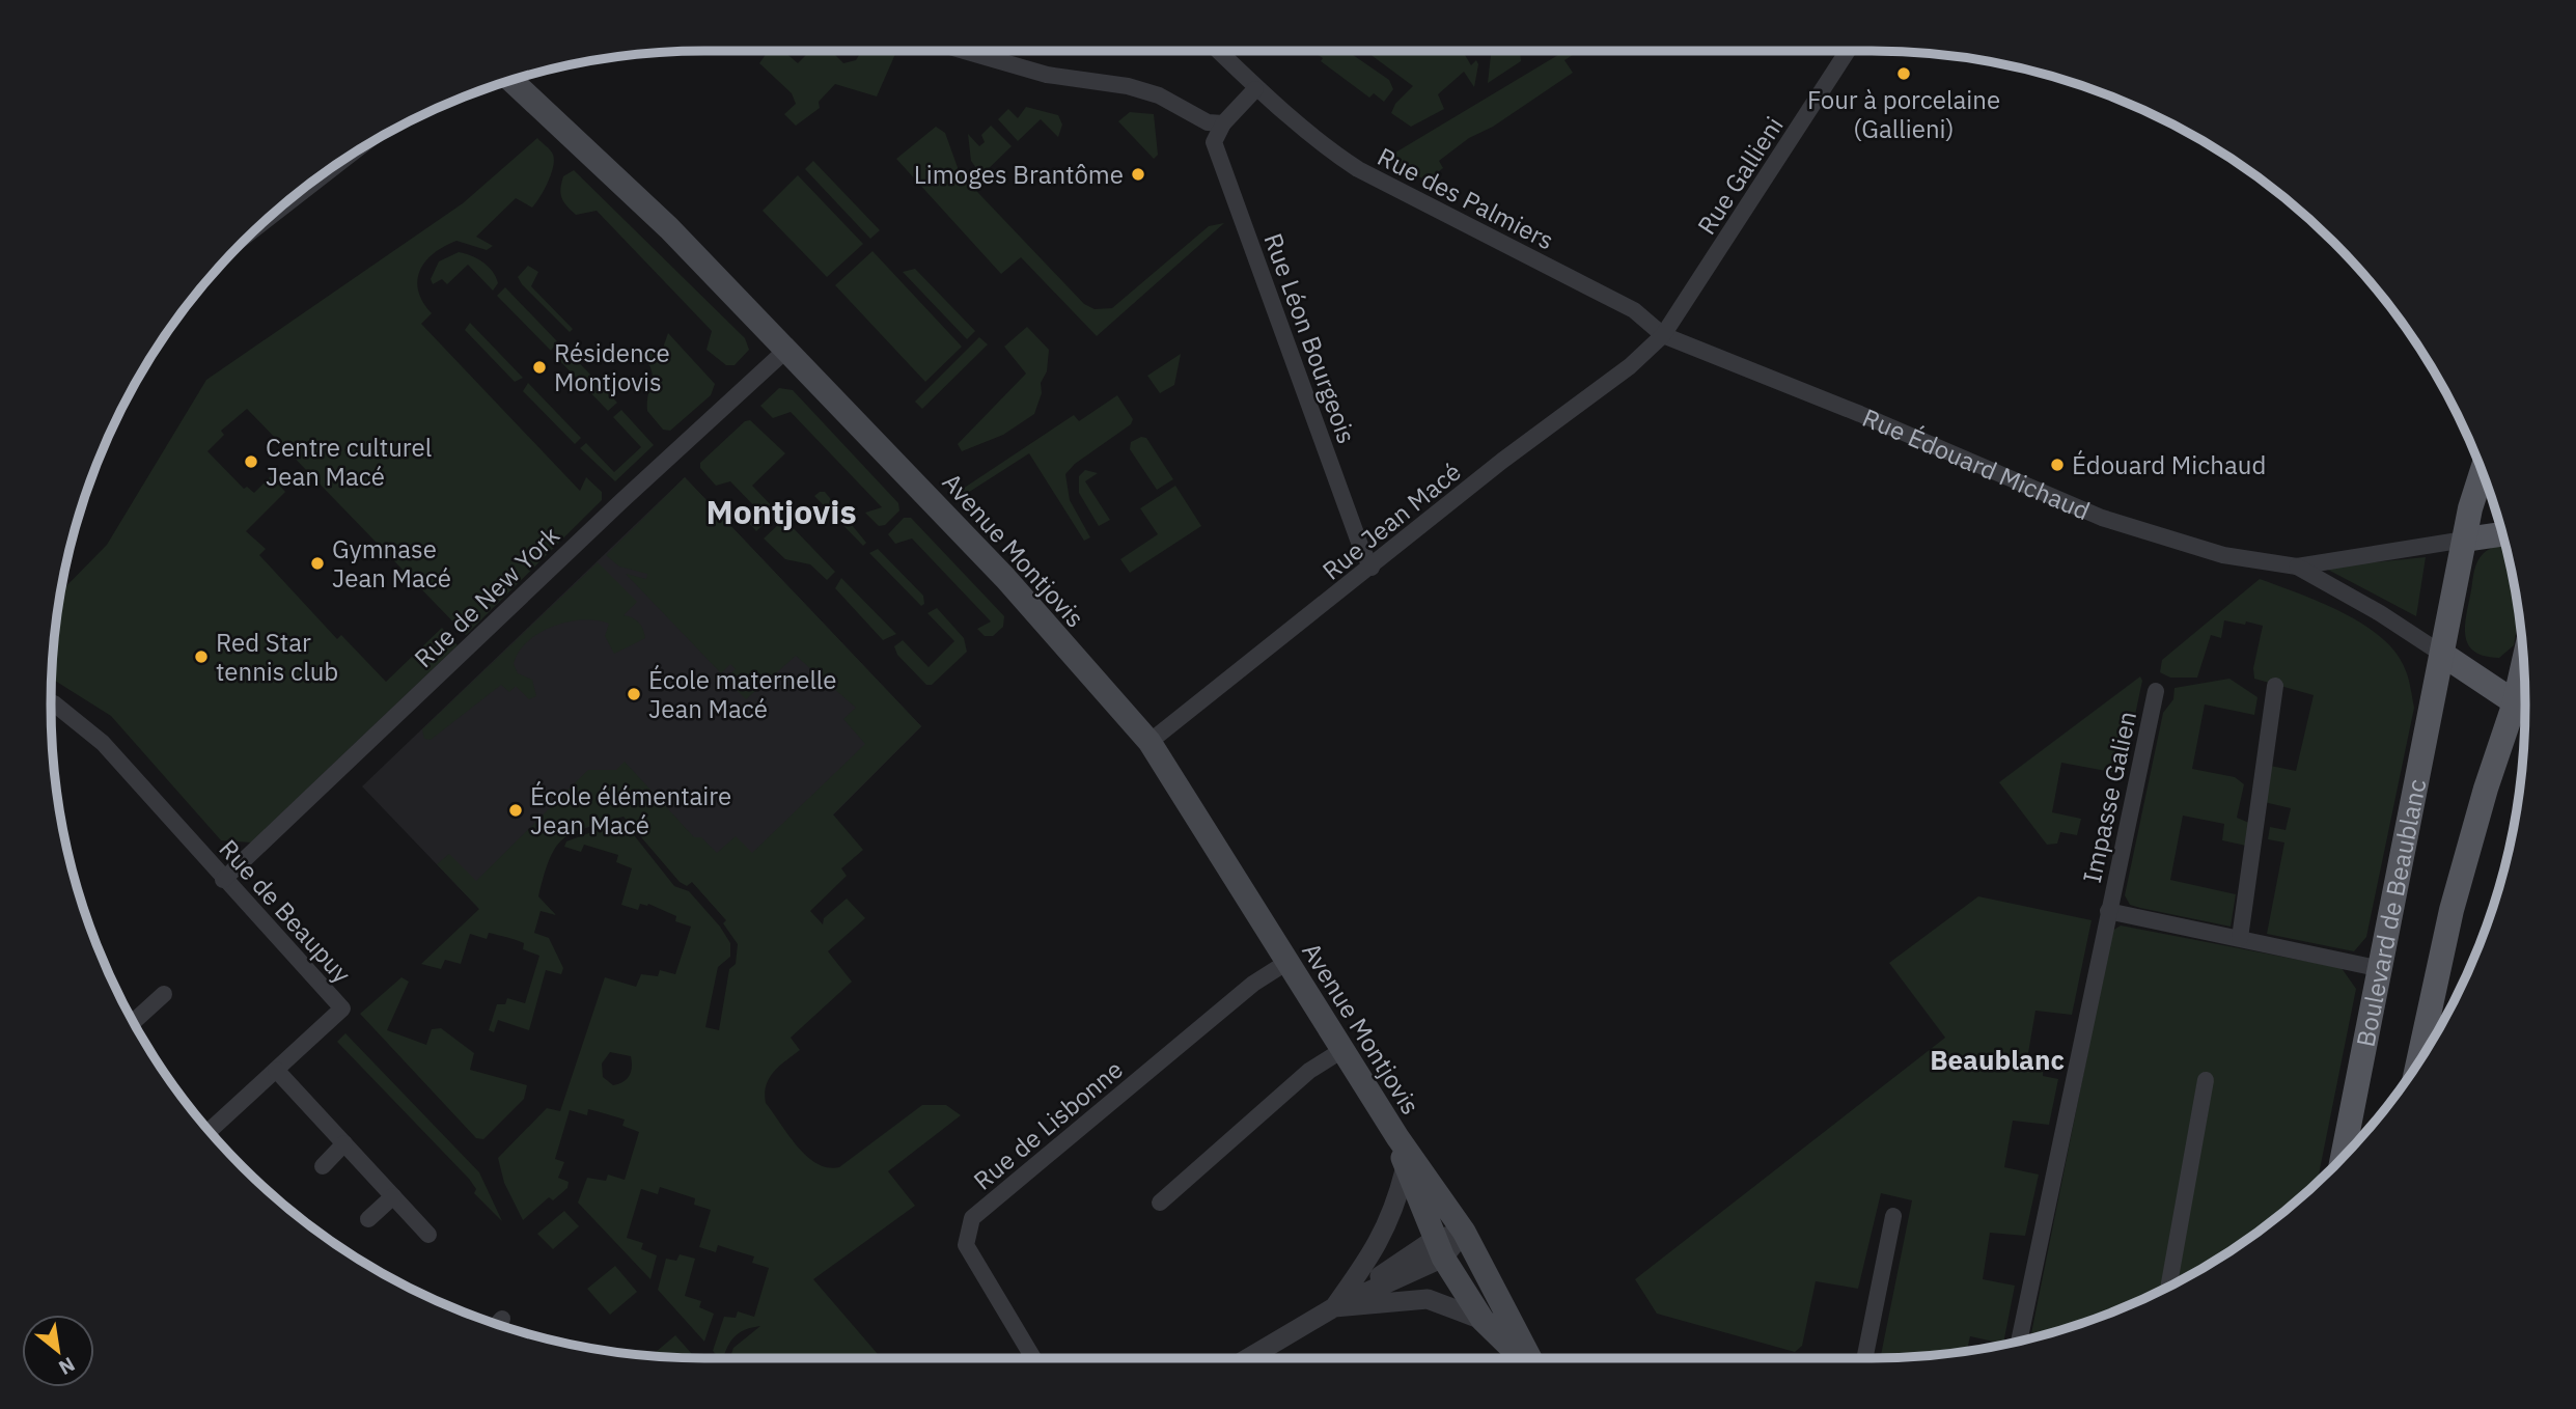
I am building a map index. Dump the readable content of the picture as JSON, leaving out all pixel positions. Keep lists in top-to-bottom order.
{
  "streets": {
    "main road": ["Rue Édouard Michaud", "Avenue Montjovis", "Boulevard de Beaublanc"],
    "street": [
      "Rue Gallieni",
      "Rue des Palmiers",
      "Rue Léon Bourgeois",
      "Rue Jean Macé",
      "Rue de New York",
      "Impasse Galien",
      "Rue de Beaupuy",
      "Rue de Lisbonne"
    ]
  },
  "crossings": [
    ["Rue Gallieni", "Rue des Palmiers"],
    ["Rue Gallieni", "Rue Édouard Michaud"],
    ["Rue Gallieni", "Rue Jean Macé"],
    ["Rue des Palmiers", "Rue Édouard Michaud"],
    ["Rue des Palmiers", "Rue Jean Macé"],
    ["Rue Léon Bourgeois", "Rue Jean Macé"],
    ["Rue Édouard Michaud", "Rue Jean Macé"],
    ["Rue Édouard Michaud", "Boulevard de Beaublanc"],
    ["Rue Jean Macé", "Avenue Montjovis"],
    ["Avenue Montjovis", "Rue de New York"],
    ["Avenue Montjovis", "Rue de Lisbonne"],
    ["Rue de New York", "Rue de Beaupuy"]
  ],
  "districts": ["Montjovis", "Beaublanc"],
  "places": [
    "Four à porcelaine (Gallieni)",
    "Limoges Brantôme",
    "Résidence Montjovis",
    "Centre culturel Jean Macé",
    "Édouard Michaud",
    "Gymnase Jean Macé",
    "Red Star tennis club",
    "École maternelle Jean Macé",
    "École élémentaire Jean Macé"
  ],
  "north": "bottom right"
}
